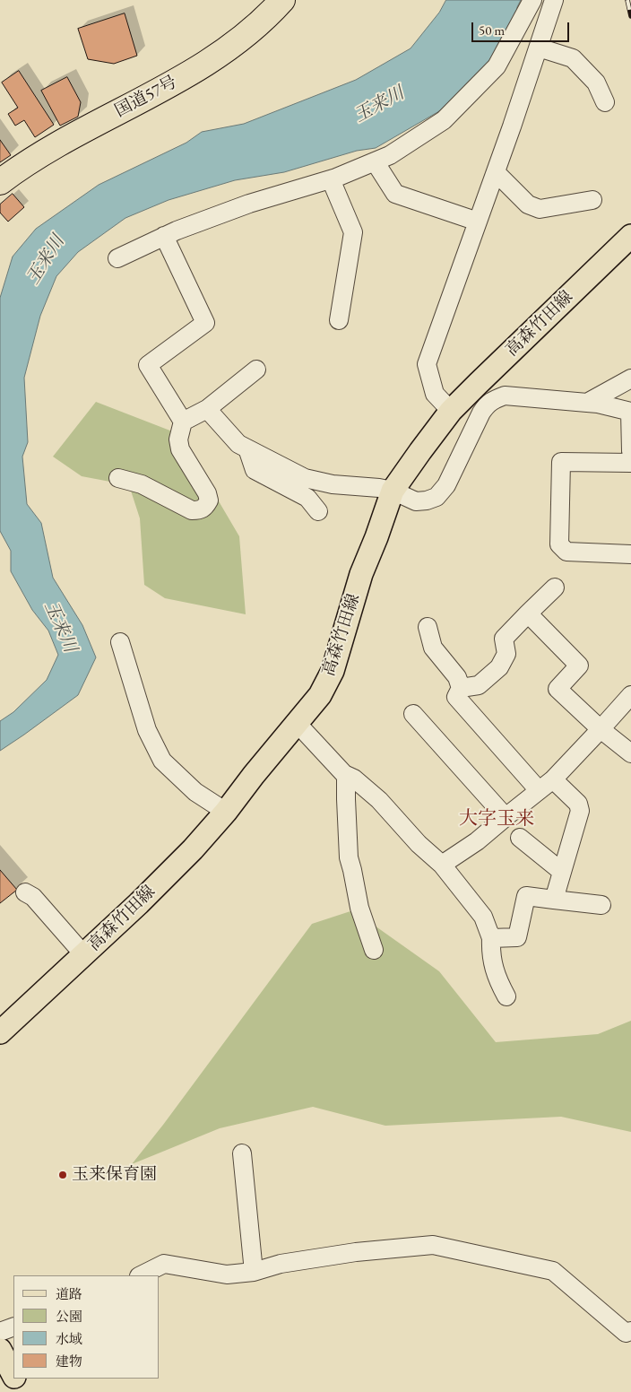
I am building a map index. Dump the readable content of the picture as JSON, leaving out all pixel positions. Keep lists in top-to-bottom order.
{
  "streets": {
    "highway": ["国道57号"],
    "main road": ["高森竹田線"]
  },
  "districts": ["大字玉来"],
  "water": ["玉来川"],
  "places": ["玉来保育園"],
  "legend": [
    "道路",
    "公園",
    "水域",
    "建物"
  ],
  "scale_bar": "50 m"
}
